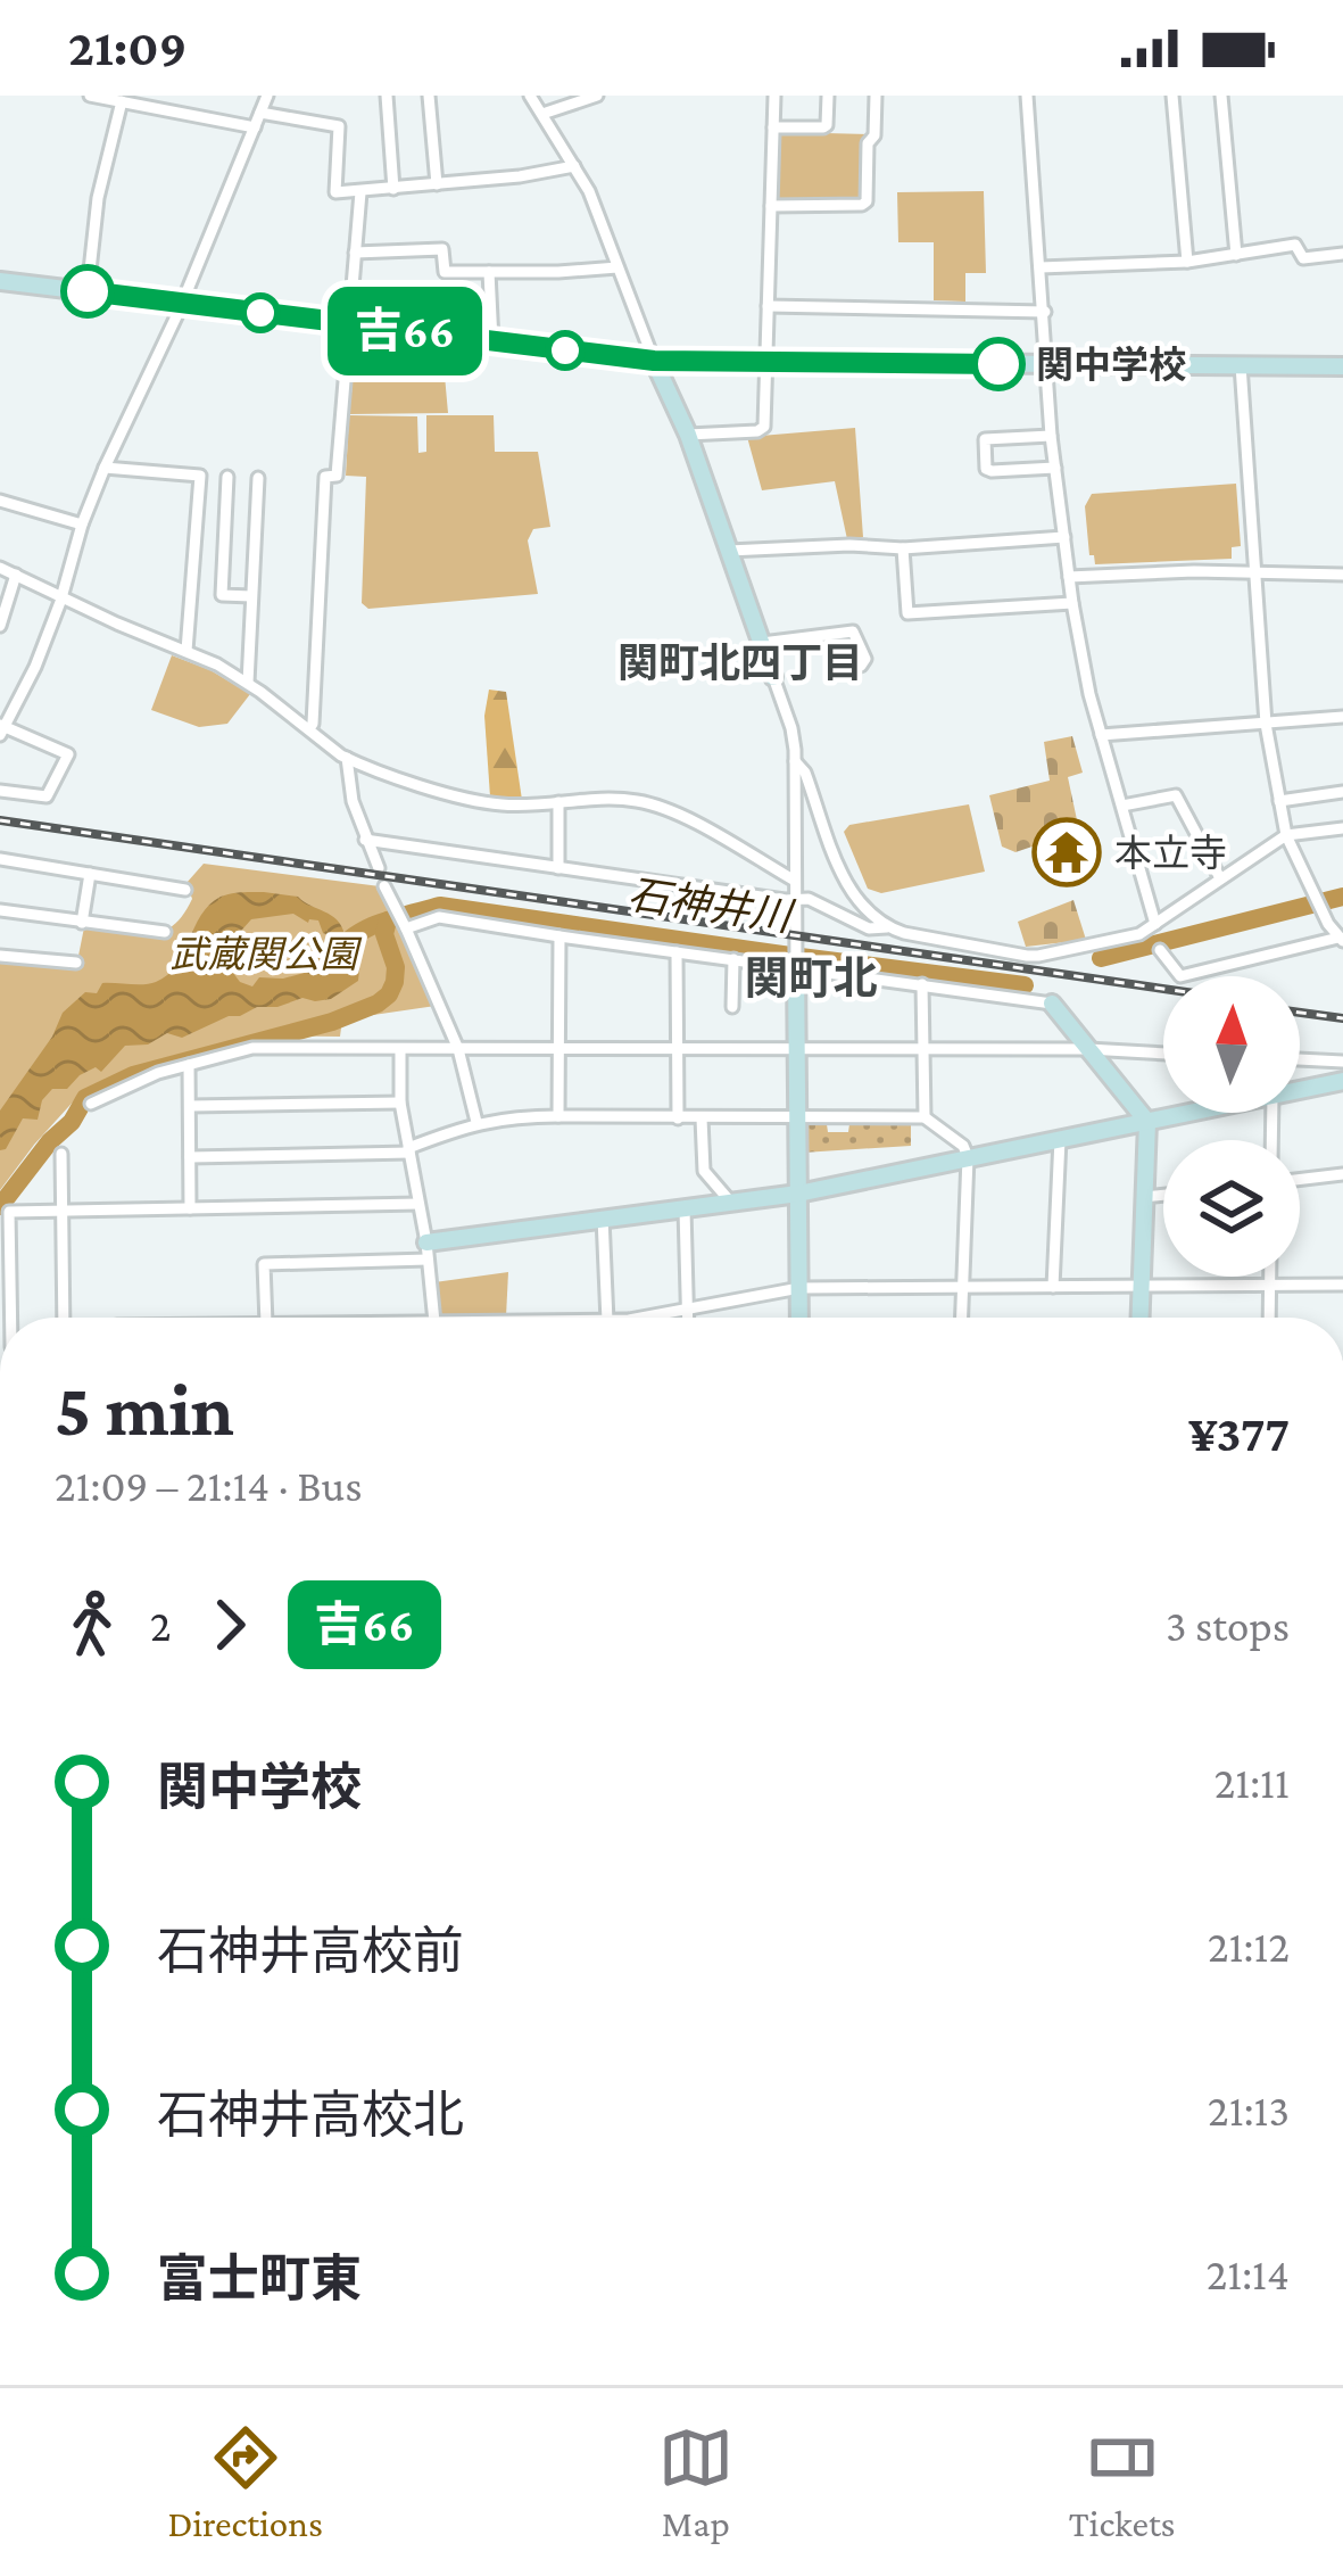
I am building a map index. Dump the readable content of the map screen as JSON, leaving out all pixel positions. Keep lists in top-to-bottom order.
{
  "districts": ["関町北四丁目", "関町北"],
  "water": ["石神井川"],
  "parks": ["武蔵関公園"],
  "places": {
    "other": ["関中学校"],
    "temple": ["本立寺"]
  },
  "lines": ["bus line 吉66"],
  "north": "top",
  "page": {
    "status": "21:09",
    "on_map": "吉66",
    "heading": ["5 min", "21:09 – 21:14 · Bus", "¥377"],
    "legs": ["2", "吉66", "3 stops"],
    "list": [
      {
        "name": "関中学校",
        "value": "21:11"
      },
      {
        "name": "石神井高校前",
        "value": "21:12"
      },
      {
        "name": "石神井高校北",
        "value": "21:13"
      },
      {
        "name": "富士町東",
        "value": "21:14"
      }
    ],
    "tabs": ["Directions", "Map", "Tickets"]
  }
}
